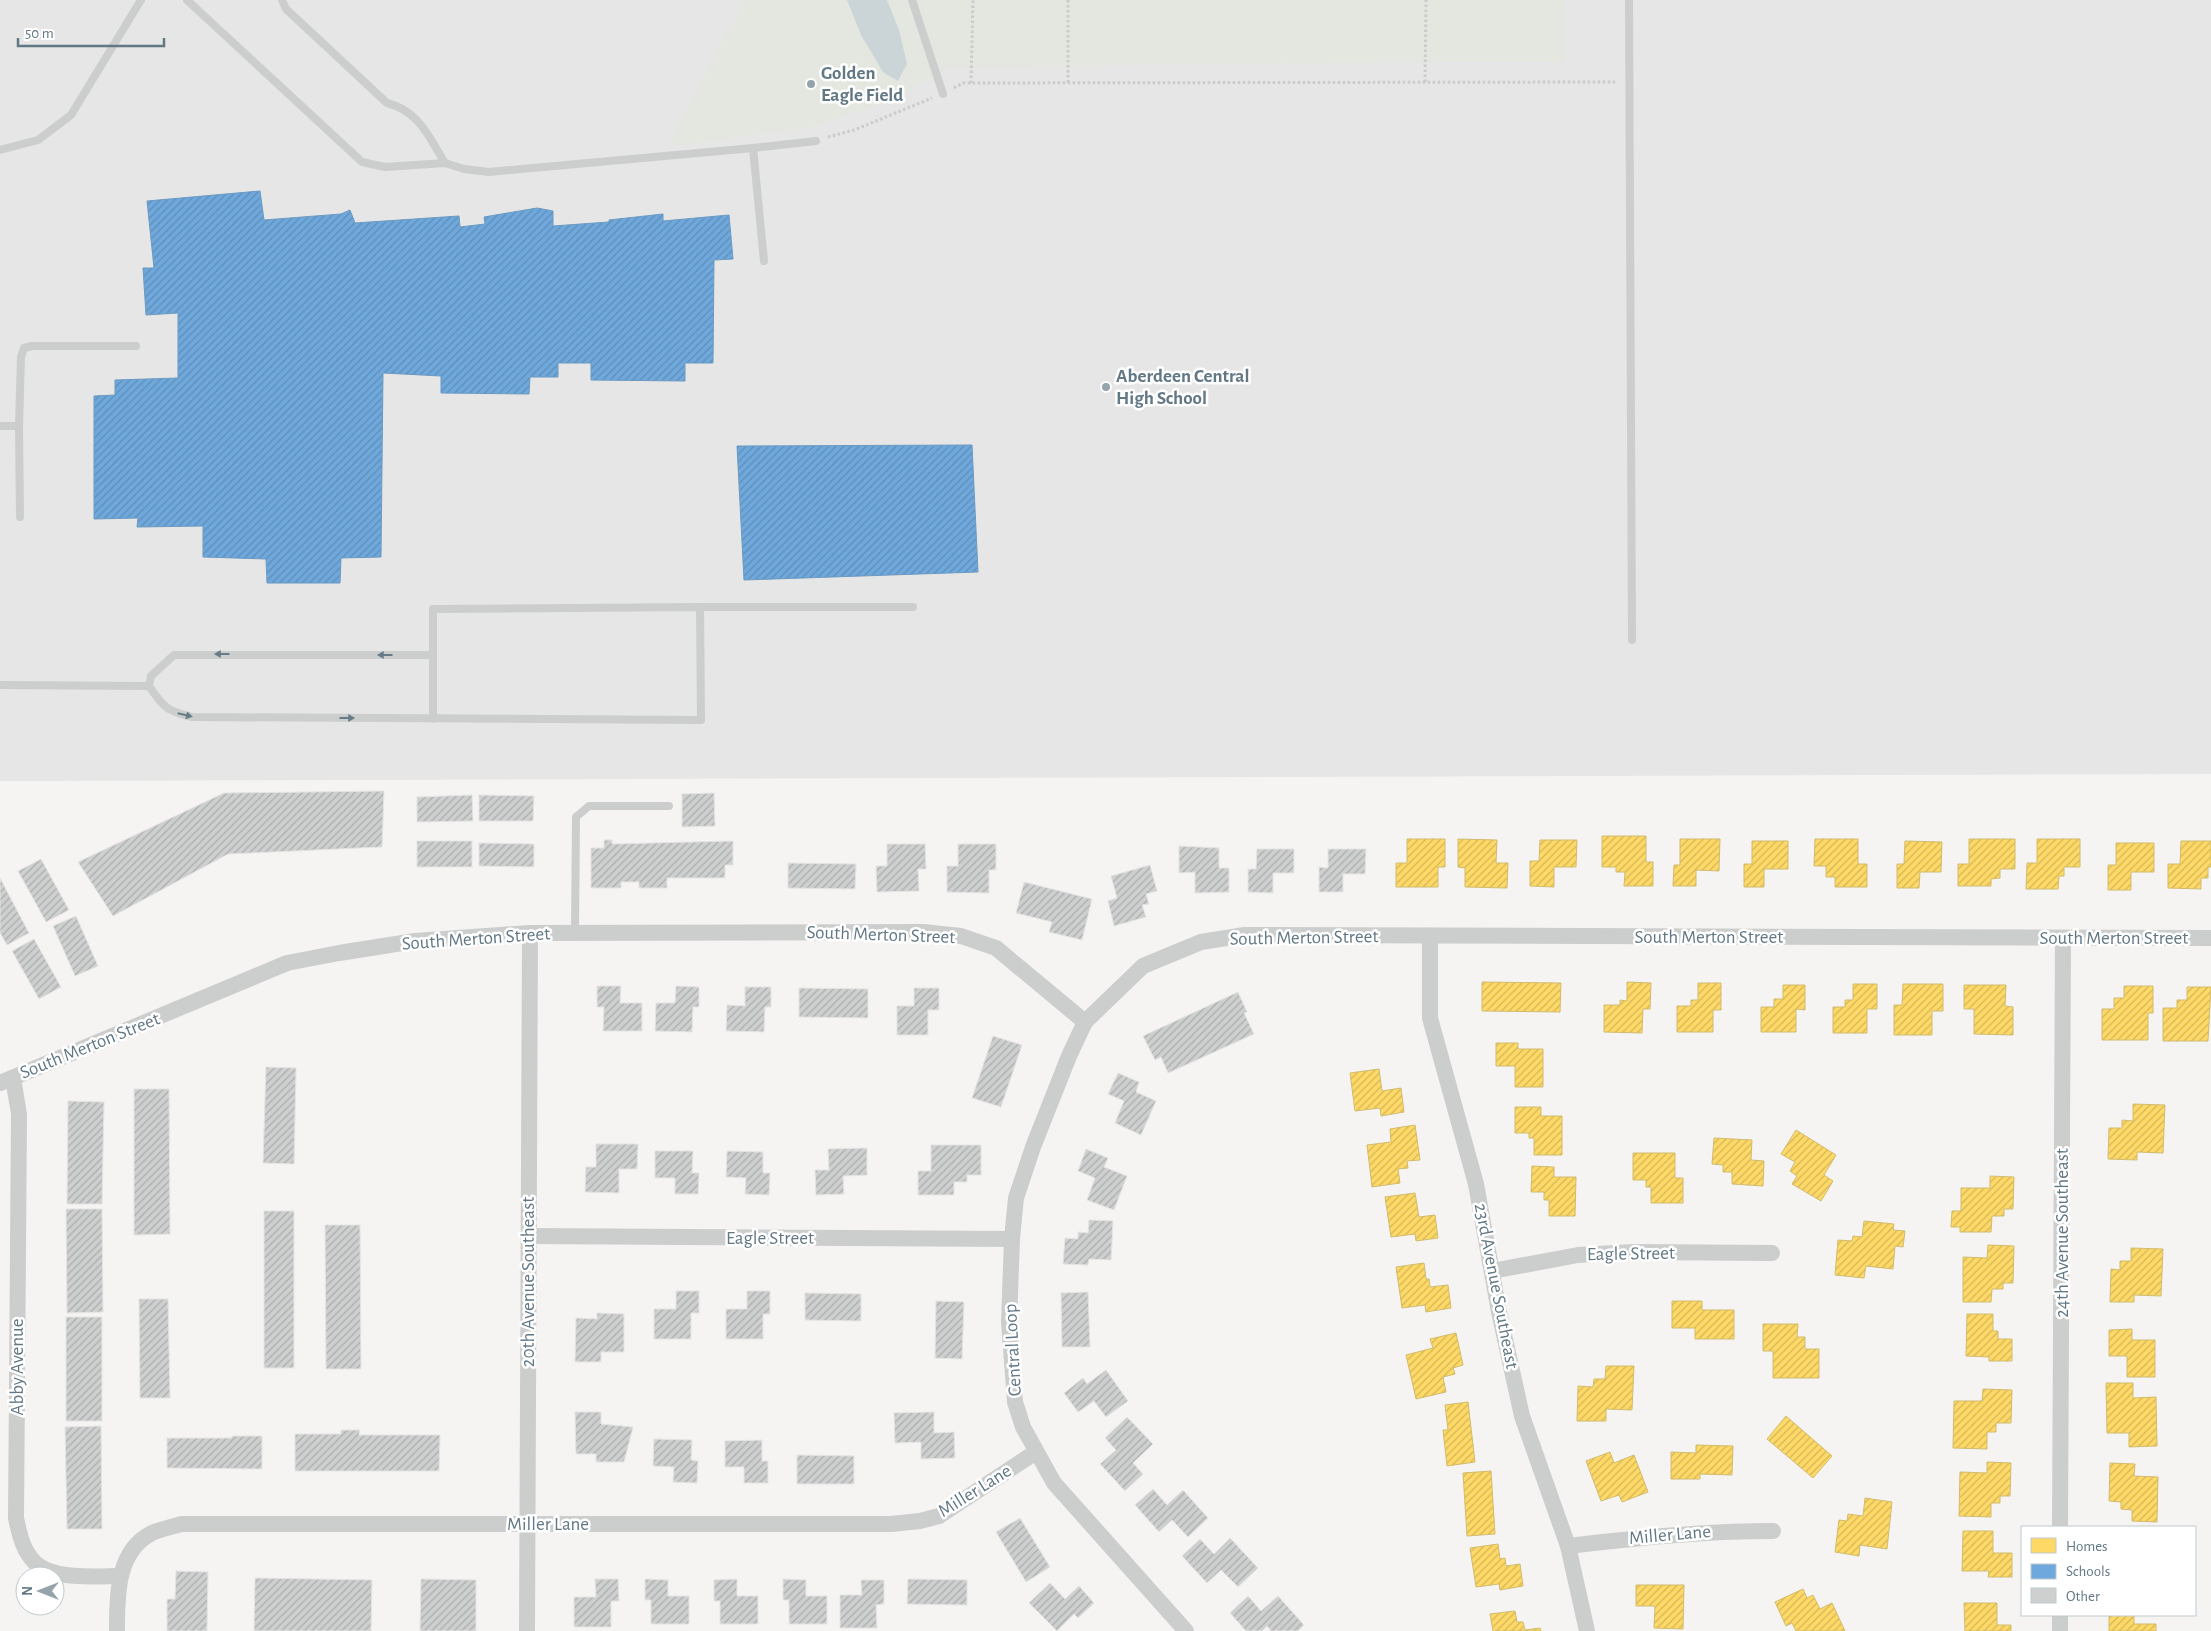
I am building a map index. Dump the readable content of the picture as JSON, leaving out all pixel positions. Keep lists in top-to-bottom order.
{
  "streets": {
    "street": [
      "South Merton Street",
      "24th Avenue Southeast",
      "Eagle Street",
      "20th Avenue Southeast",
      "23rd Avenue Southeast",
      "Central Loop",
      "Abby Avenue",
      "Miller Lane"
    ]
  },
  "crossings": [
    ["South Merton Street", "24th Avenue Southeast"],
    ["South Merton Street", "20th Avenue Southeast"],
    ["South Merton Street", "23rd Avenue Southeast"],
    ["South Merton Street", "Central Loop"],
    ["South Merton Street", "Abby Avenue"],
    ["Eagle Street", "20th Avenue Southeast"],
    ["Eagle Street", "23rd Avenue Southeast"],
    ["Eagle Street", "Central Loop"],
    ["20th Avenue Southeast", "Miller Lane"],
    ["23rd Avenue Southeast", "Miller Lane"],
    ["Central Loop", "Miller Lane"],
    ["Abby Avenue", "Miller Lane"]
  ],
  "places": ["Golden Eagle Field", "Aberdeen Central High School"],
  "legend": ["Homes", "Schools", "Other"],
  "scale_bar": "50 m",
  "north": "left"
}
